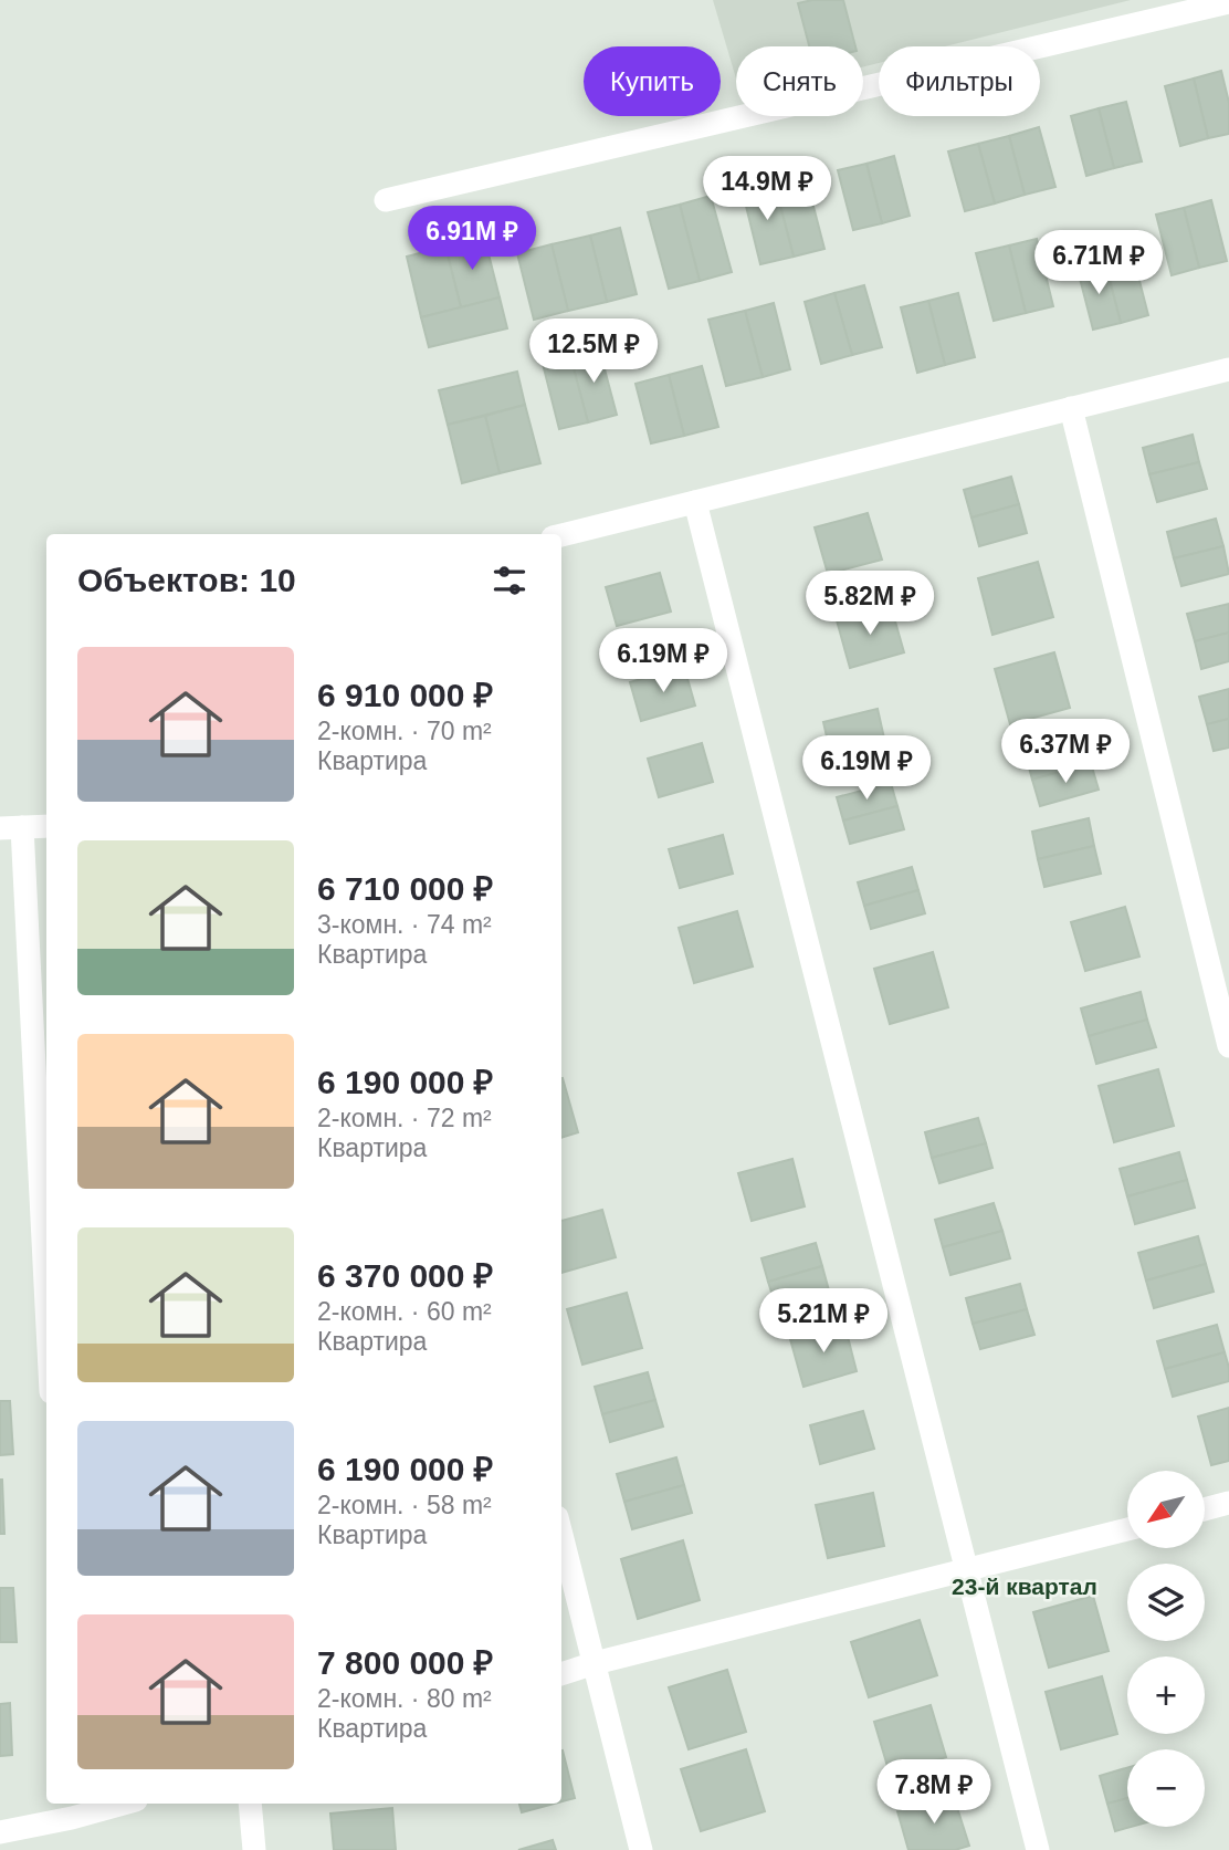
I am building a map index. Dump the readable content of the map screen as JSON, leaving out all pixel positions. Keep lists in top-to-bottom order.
{
  "districts": ["23-й квартал"],
  "north": "bottom left",
  "page": {
    "chip": ["Купить", "Снять", "Фильтры"],
    "price": [
      "14.9M ₽",
      "6.91M ₽",
      "6.71M ₽",
      "12.5M ₽",
      "5.82M ₽",
      "6.19M ₽",
      "6.37M ₽",
      "6.19M ₽",
      "5.21M ₽",
      "7.8M ₽"
    ],
    "heading": "Объектов: 10",
    "list": [
      {
        "name": "6 910 000 ₽",
        "note": "2-комн. · 70 m² · Квартира"
      },
      {
        "name": "6 710 000 ₽",
        "note": "3-комн. · 74 m² · Квартира"
      },
      {
        "name": "6 190 000 ₽",
        "note": "2-комн. · 72 m² · Квартира"
      },
      {
        "name": "6 370 000 ₽",
        "note": "2-комн. · 60 m² · Квартира"
      },
      {
        "name": "6 190 000 ₽",
        "note": "2-комн. · 58 m² · Квартира"
      },
      {
        "name": "7 800 000 ₽",
        "note": "2-комн. · 80 m² · Квартира"
      }
    ],
    "map_buttons": ["+", "−"]
  }
}
